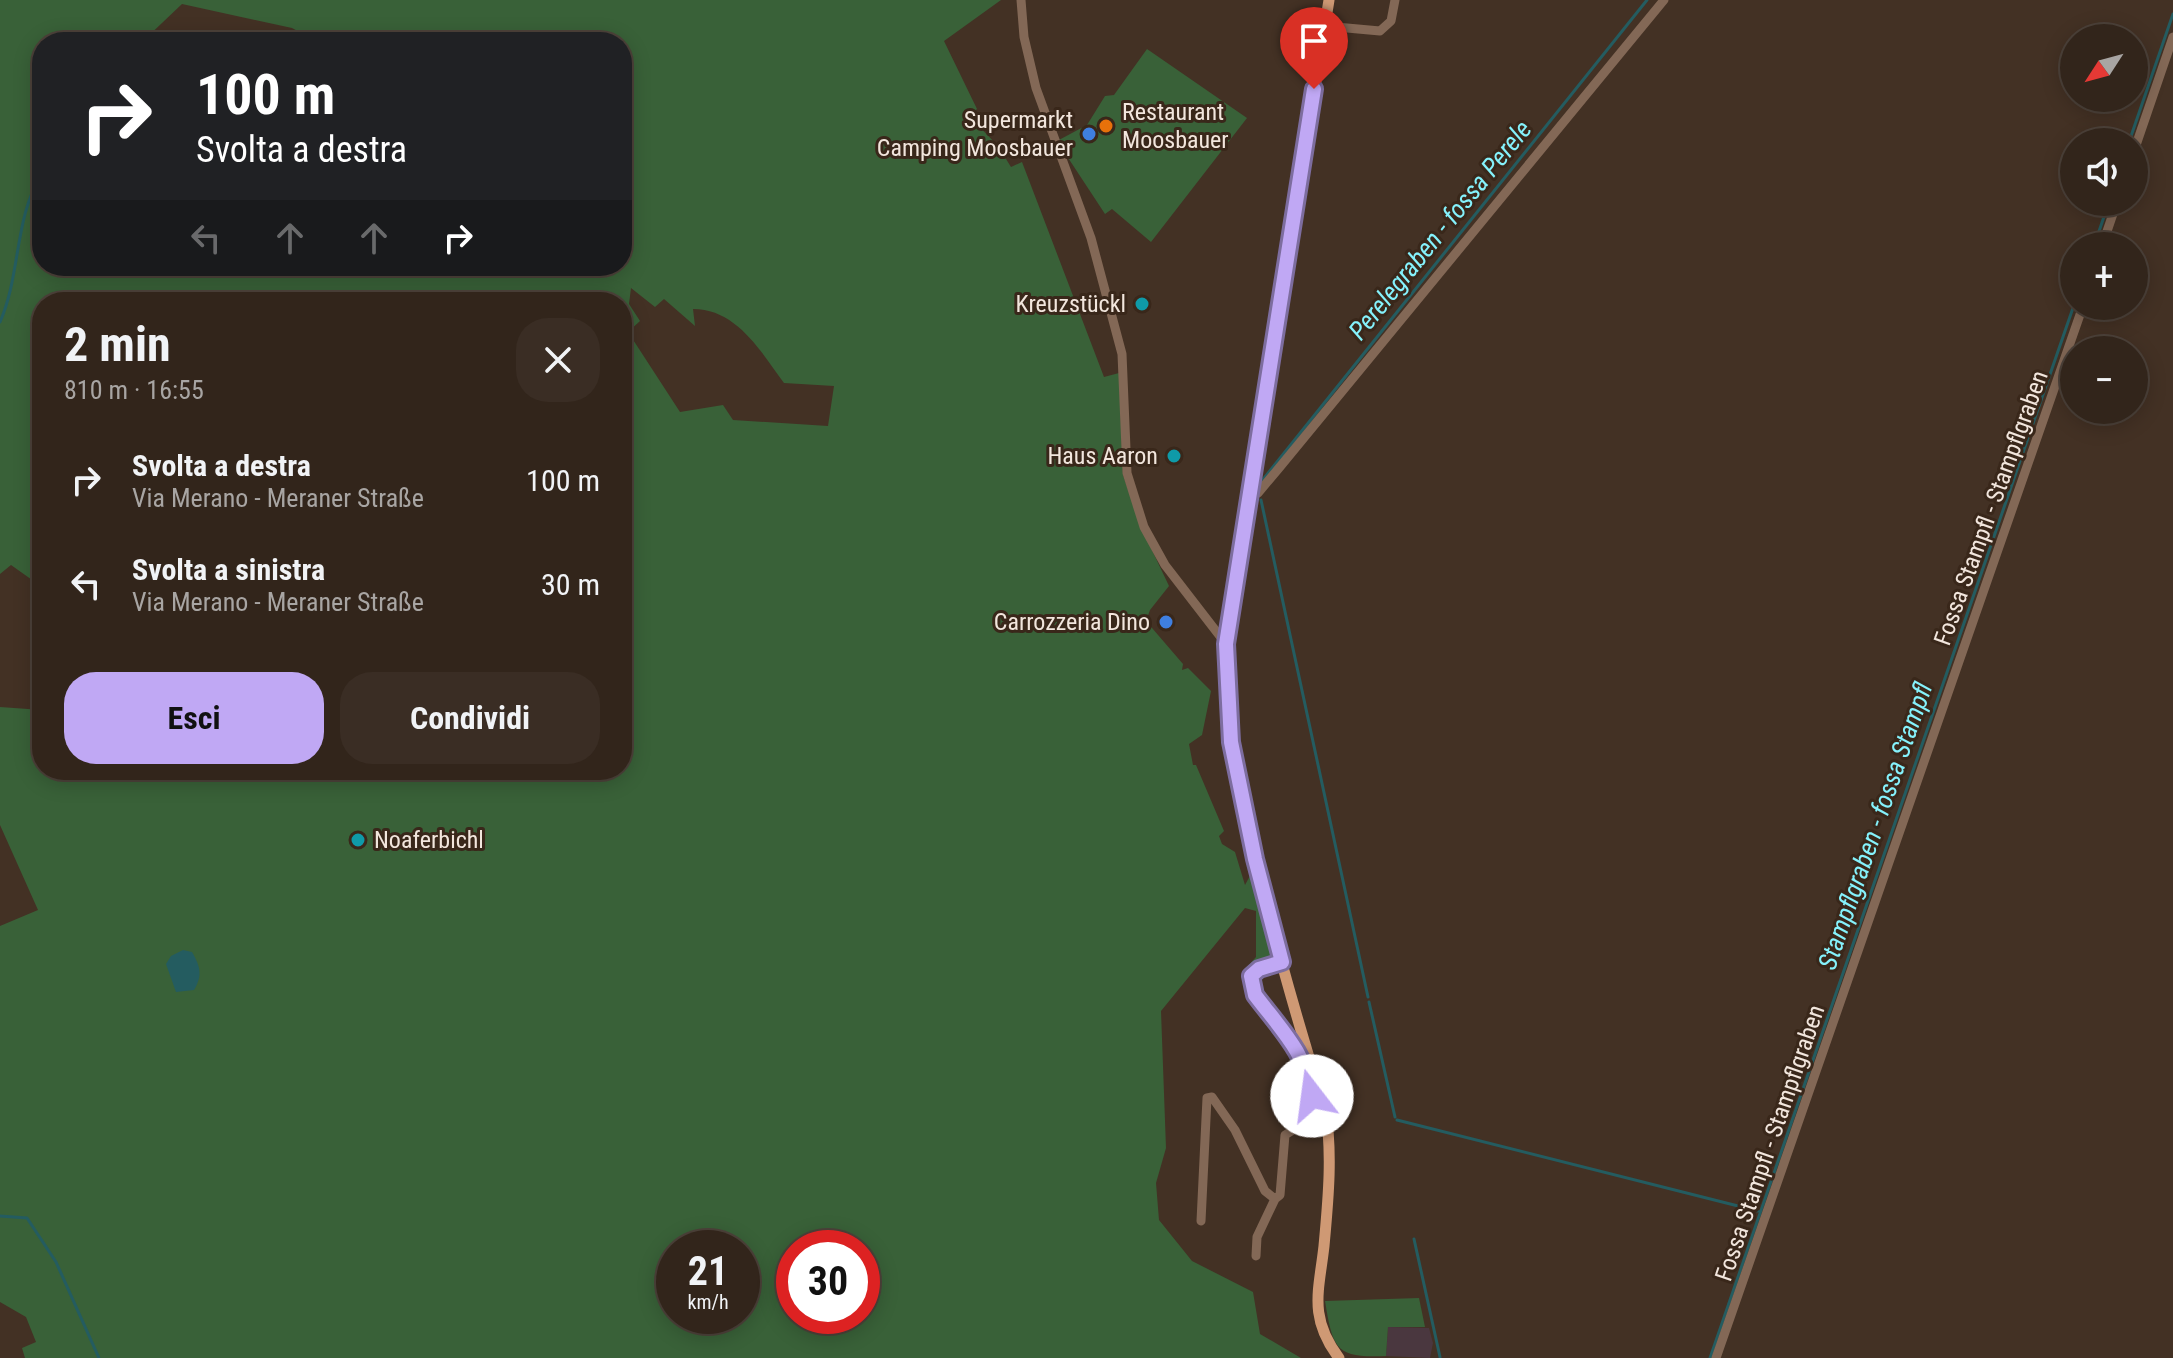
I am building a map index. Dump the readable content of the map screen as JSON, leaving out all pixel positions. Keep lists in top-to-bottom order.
{
  "streets": {
    "street": ["Fossa Stampfl - Stampflgraben"]
  },
  "water": ["Perelegraben - fossa Perele", "Stampflgraben - fossa Stampfl"],
  "places": [
    "Restaurant Moosbauer",
    "Supermarkt Camping Moosbauer",
    "Kreuzstückl",
    "Haus Aaron",
    "Carrozzeria Dino",
    "Noaferbichl"
  ],
  "north": "bottom left",
  "page": {
    "map_buttons": ["+", "−"],
    "turn": ["100 m", "Svolta a destra"],
    "heading": ["2 min", "810 m · 16:55"],
    "list": [
      {
        "name": "Svolta a destra",
        "note": "Via Merano - Meraner Straße",
        "value": "100 m"
      },
      {
        "name": "Svolta a sinistra",
        "note": "Via Merano - Meraner Straße",
        "value": "30 m"
      }
    ],
    "buttons": ["Esci", "Condividi"],
    "speed": "21 km/h",
    "limit": "30"
  }
}
